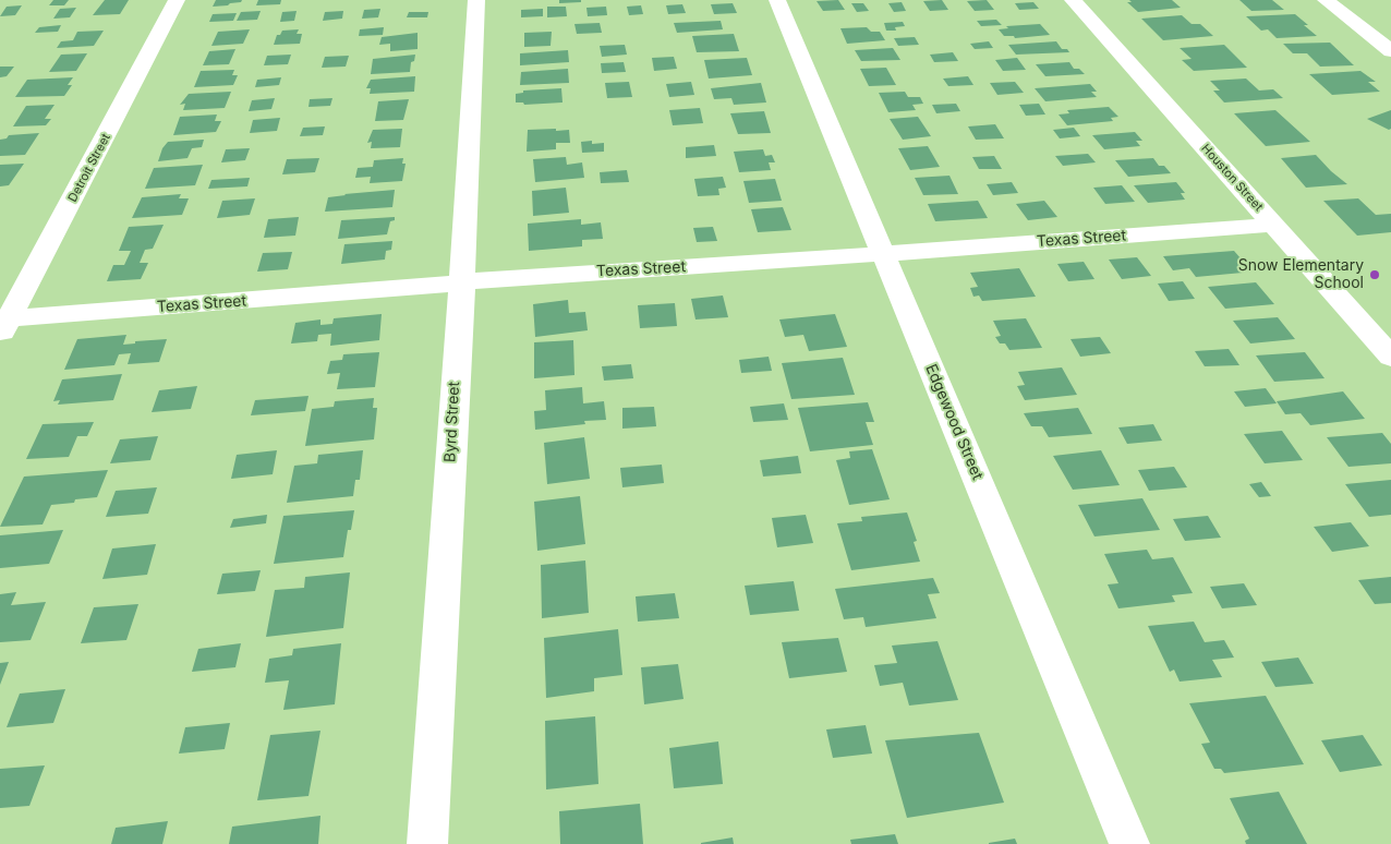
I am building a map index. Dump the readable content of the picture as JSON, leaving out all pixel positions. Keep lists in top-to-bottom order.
{
  "streets": {
    "street": [
      "Detroit Street",
      "Houston Street",
      "Texas Street",
      "Byrd Street",
      "Edgewood Street"
    ]
  },
  "crossings": [
    ["Detroit Street", "Texas Street"],
    ["Houston Street", "Texas Street"],
    ["Texas Street", "Byrd Street"],
    ["Texas Street", "Edgewood Street"]
  ],
  "places": ["Snow Elementary School"]
}
